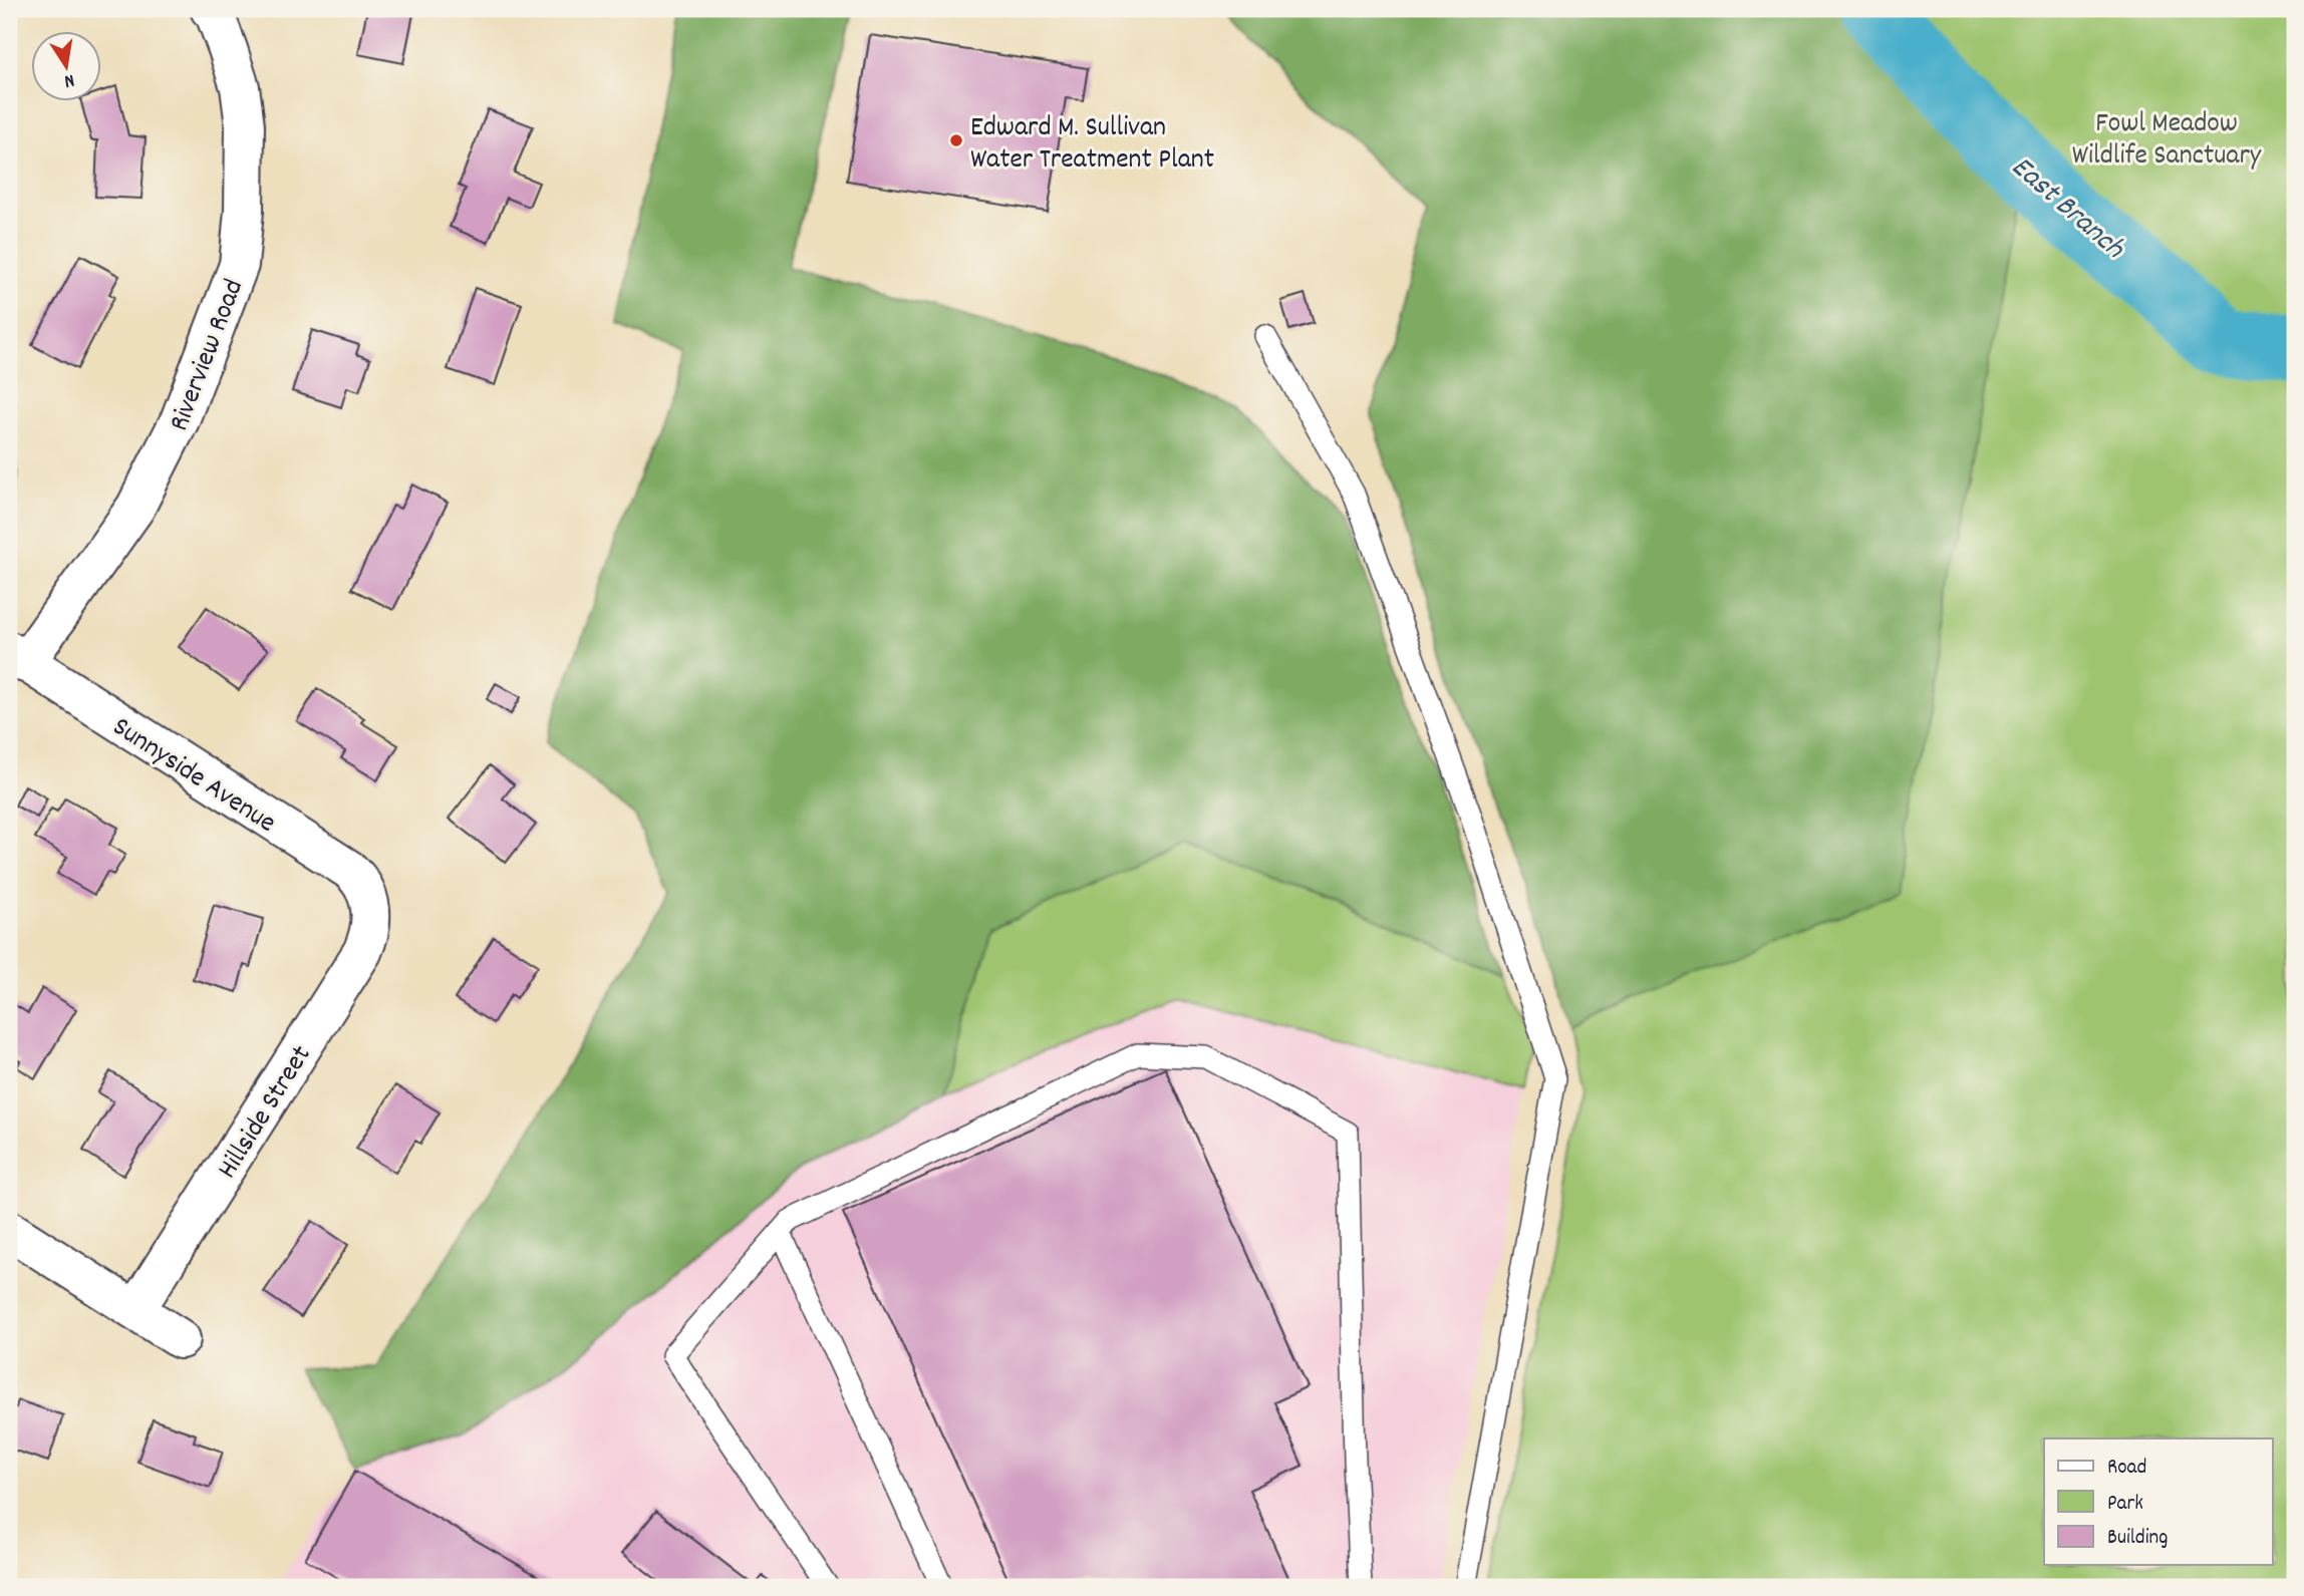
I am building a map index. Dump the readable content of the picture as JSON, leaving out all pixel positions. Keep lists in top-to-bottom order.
{
  "streets": {
    "street": ["Riverview Road", "Sunnyside Avenue", "Hillside Street"]
  },
  "crossings": [
    ["Riverview Road", "Sunnyside Avenue"],
    ["Sunnyside Avenue", "Hillside Street"]
  ],
  "water": ["East Branch"],
  "parks": ["Fowl Meadow Wildlife Sanctuary"],
  "places": ["Edward M. Sullivan Water Treatment Plant"],
  "legend": ["Road", "Park", "Building"],
  "north": "bottom"
}
